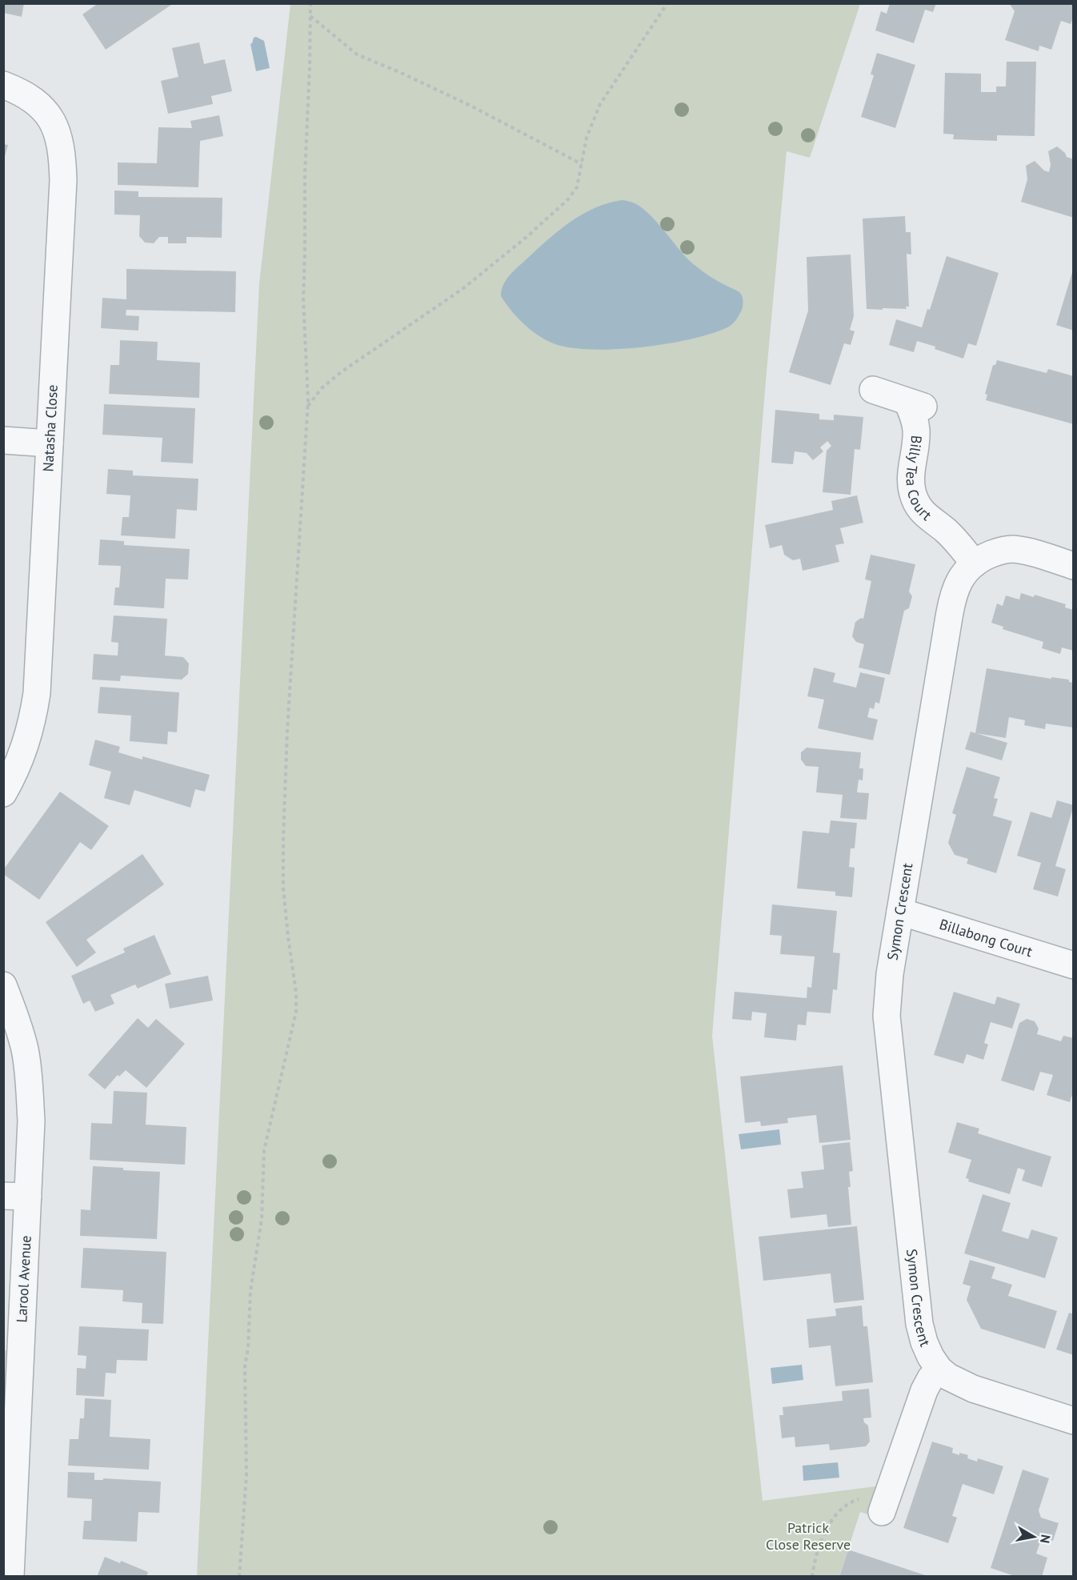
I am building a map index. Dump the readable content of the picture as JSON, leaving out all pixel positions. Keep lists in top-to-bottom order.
{
  "streets": {
    "street": [
      "Natasha Close",
      "Billy Tea Court",
      "Symon Crescent",
      "Billabong Court",
      "Larool Avenue"
    ]
  },
  "crossings": [
    ["Billy Tea Court", "Symon Crescent"],
    ["Symon Crescent", "Billabong Court"]
  ],
  "parks": ["Patrick Close Reserve"],
  "north": "right"
}
